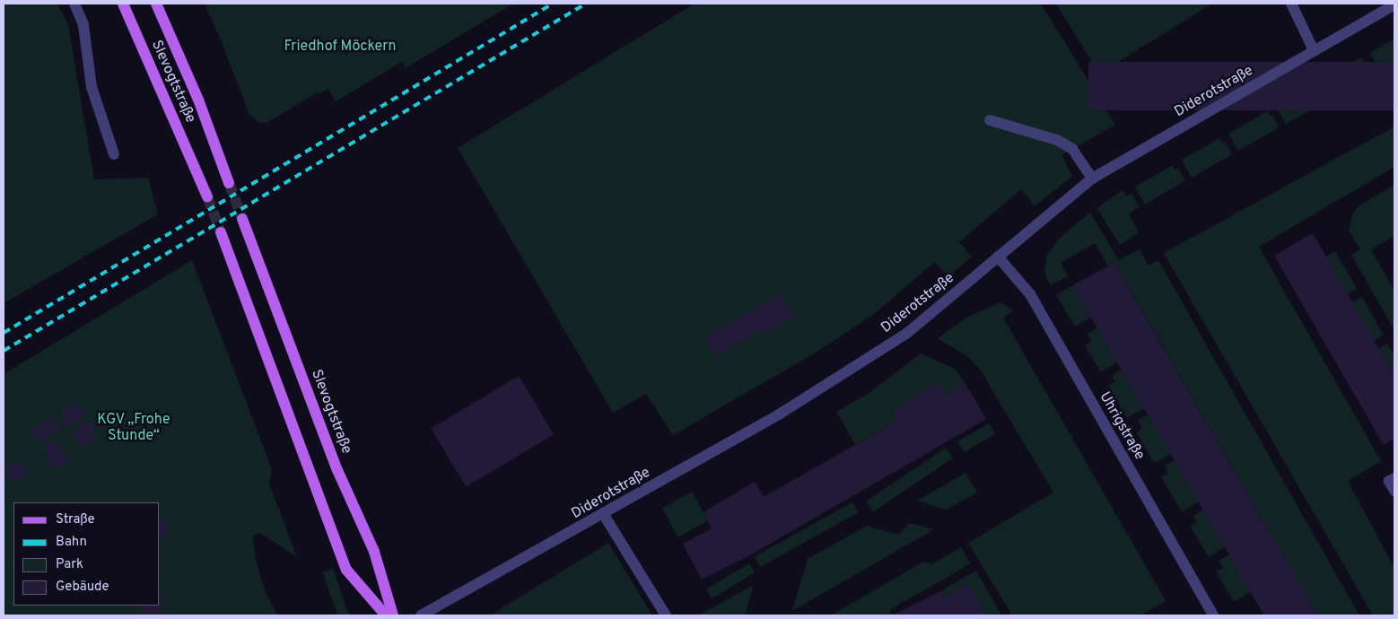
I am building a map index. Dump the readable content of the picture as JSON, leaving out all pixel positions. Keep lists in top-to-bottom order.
{
  "streets": {
    "main road": ["Slevogtstraße"],
    "street": ["Diderotstraße", "Uhrigstraße"]
  },
  "crossings": [
    ["Diderotstraße", "Uhrigstraße"]
  ],
  "parks": ["Friedhof Möckern", "KGV „Frohe Stunde“"],
  "legend": [
    "Straße",
    "Bahn",
    "Park",
    "Gebäude"
  ]
}
